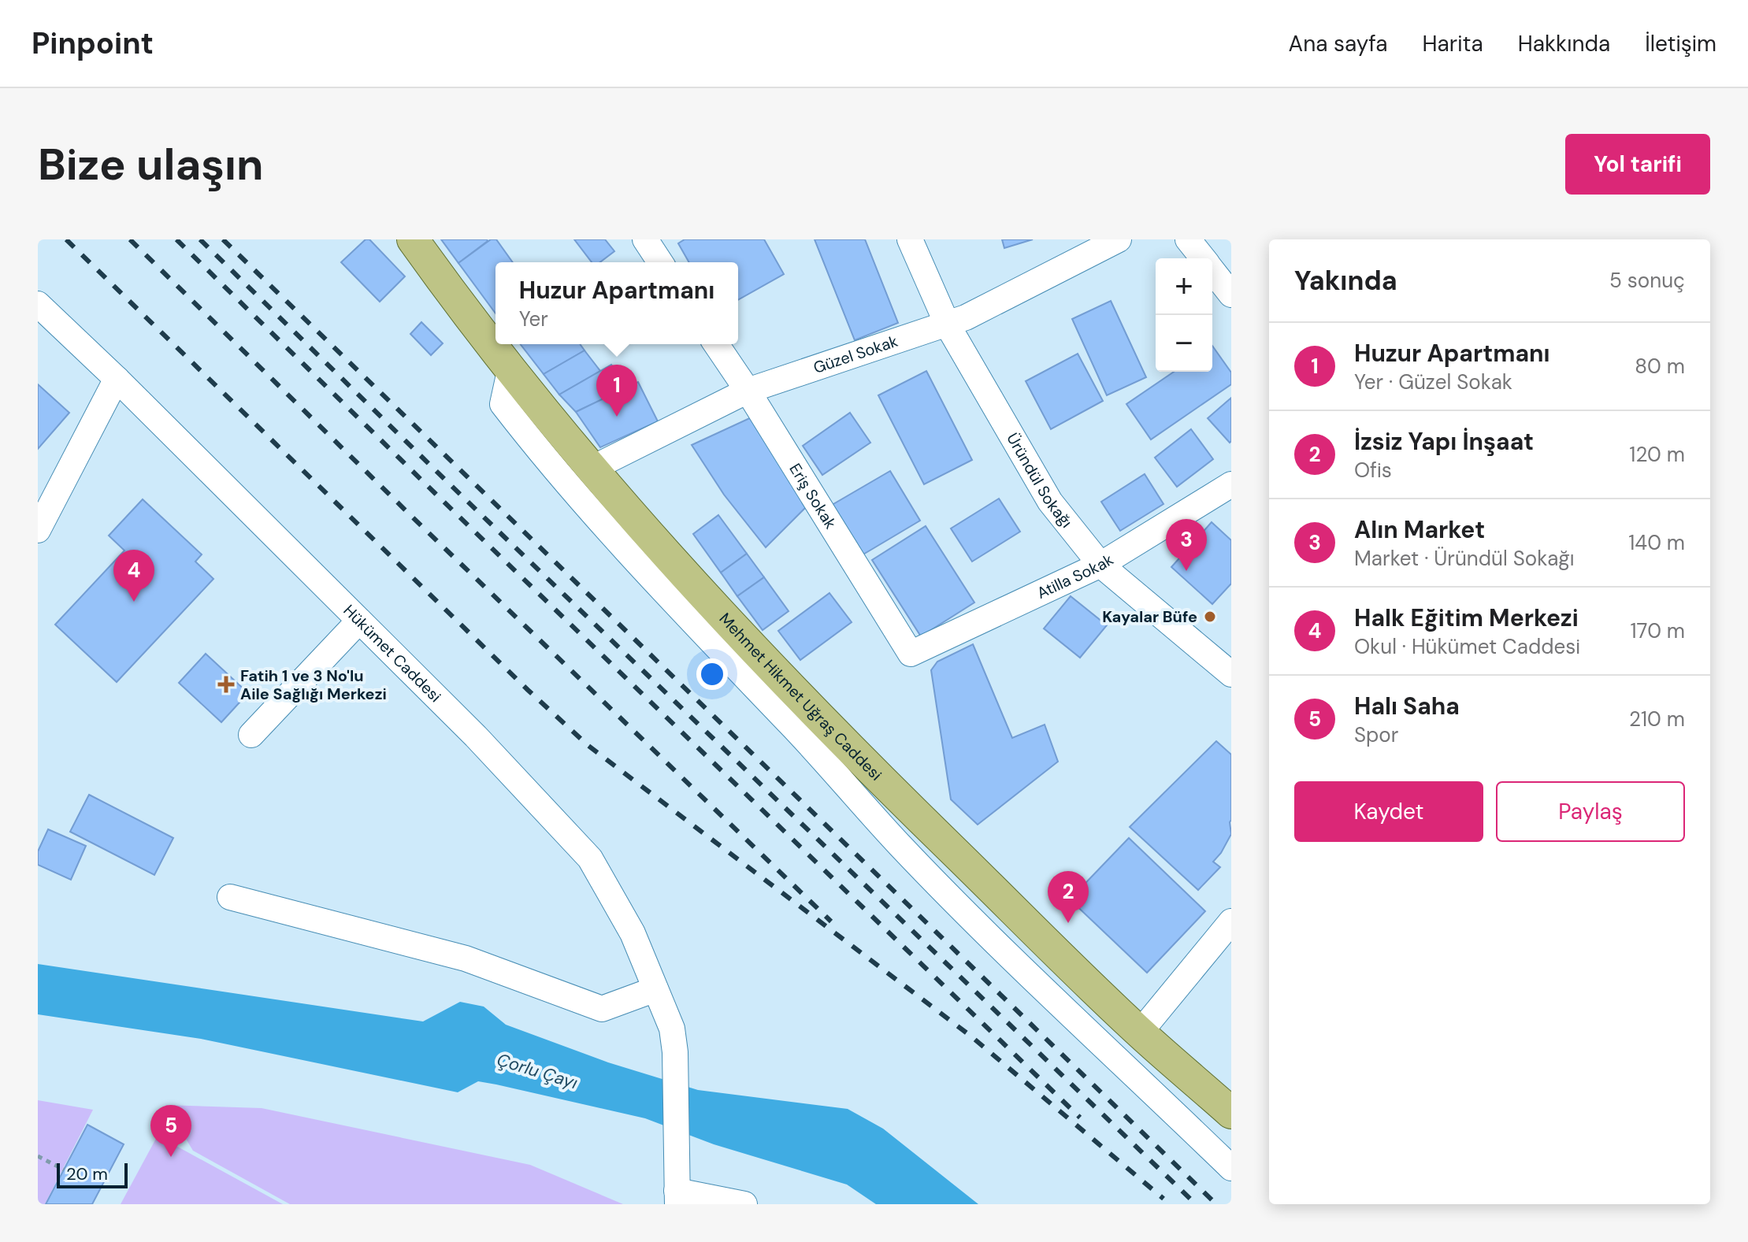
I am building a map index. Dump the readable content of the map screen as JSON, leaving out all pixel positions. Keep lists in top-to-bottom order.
{
  "streets": {
    "main road": ["Mehmet Hikmet Uğraş Caddesi"],
    "street": [
      "Güzel Sokak",
      "Üründül Sokağı",
      "Eriş Sokak",
      "Atilla Sokak",
      "Hükümet Caddesi"
    ]
  },
  "crossings": [
    ["Güzel Sokak", "Üründül Sokağı"],
    ["Güzel Sokak", "Eriş Sokak"],
    ["Güzel Sokak", "Mehmet Hikmet Uğraş Caddesi"],
    ["Üründül Sokağı", "Atilla Sokak"],
    ["Eriş Sokak", "Atilla Sokak"]
  ],
  "water": ["Çorlu Çayı"],
  "places": {
    "other": ["Kayalar Büfe"],
    "health": ["Fatih 1 ve 3 No'lu Aile Sağlığı Merkezi"]
  },
  "scale_bar": "20 m",
  "page": {
    "header": "Pinpoint",
    "nav": [
      "Ana sayfa",
      "Harita",
      "Hakkında",
      "İletişim"
    ],
    "buttons": [
      "Yol tarifi",
      ["Kaydet", "Paylaş"]
    ],
    "title": "Bize ulaşın",
    "heading": ["Yakında", "5 sonuç"],
    "map_buttons": ["+", "−"],
    "popup": ["Huzur Apartmanı", "Yer"],
    "list": [
      {
        "mark": "1",
        "name": "Huzur Apartmanı",
        "note": "Yer · Güzel Sokak",
        "value": "80 m"
      },
      {
        "mark": "2",
        "name": "İzsiz Yapı İnşaat",
        "note": "Ofis",
        "value": "120 m"
      },
      {
        "mark": "3",
        "name": "Alın Market",
        "note": "Market · Üründül Sokağı",
        "value": "140 m"
      },
      {
        "mark": "4",
        "name": "Halk Eğitim Merkezi",
        "note": "Okul · Hükümet Caddesi",
        "value": "170 m"
      },
      {
        "mark": "5",
        "name": "Halı Saha",
        "note": "Spor",
        "value": "210 m"
      }
    ],
    "pins": [
      "1",
      "3",
      "4",
      "2",
      "5"
    ],
    "scale": "20 m"
  }
}
